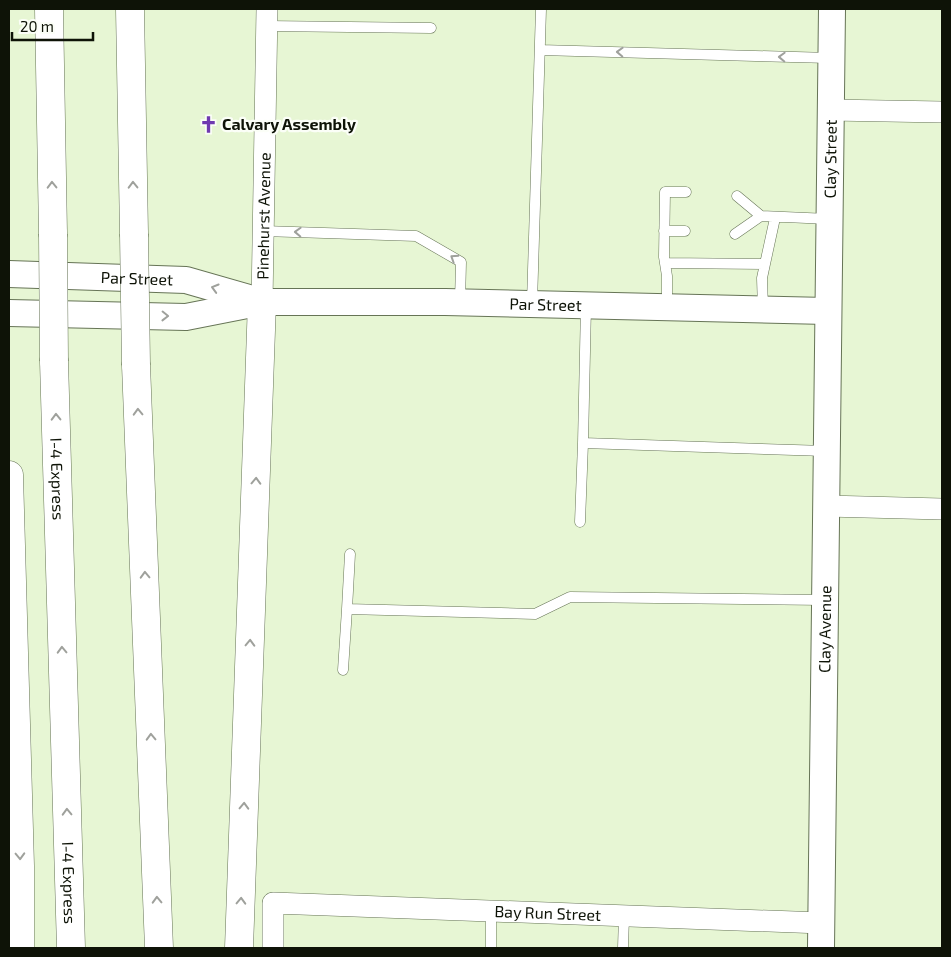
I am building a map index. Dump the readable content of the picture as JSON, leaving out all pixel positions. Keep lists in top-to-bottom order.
{
  "streets": {
    "highway": ["I-4 Express"],
    "street": [
      "Clay Street",
      "Pinehurst Avenue",
      "Par Street",
      "Clay Avenue",
      "Bay Run Street"
    ]
  },
  "crossings": [
    ["Clay Street", "Par Street"],
    ["Clay Street", "Clay Avenue"],
    ["Pinehurst Avenue", "Par Street"],
    ["Par Street", "Clay Avenue"],
    ["Clay Avenue", "Bay Run Street"]
  ],
  "places": {
    "church": ["Calvary Assembly"]
  },
  "scale_bar": "20 m"
}
